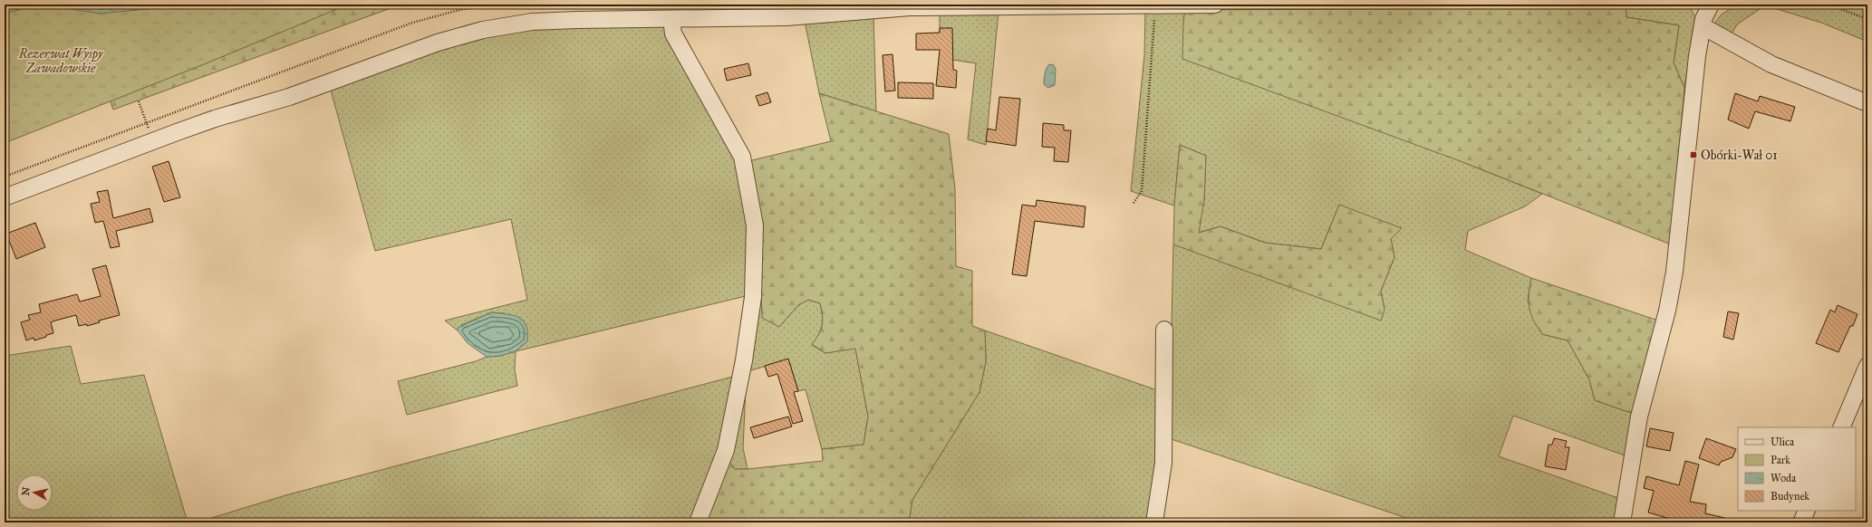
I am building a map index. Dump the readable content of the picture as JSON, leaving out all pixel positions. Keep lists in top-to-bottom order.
{
  "parks": ["Rezerwat Wyspy Zawadowskie"],
  "places": {
    "transit": ["Obórki-Wał 01"]
  },
  "legend": [
    "Ulica",
    "Park",
    "Woda",
    "Budynek"
  ],
  "north": "left"
}
